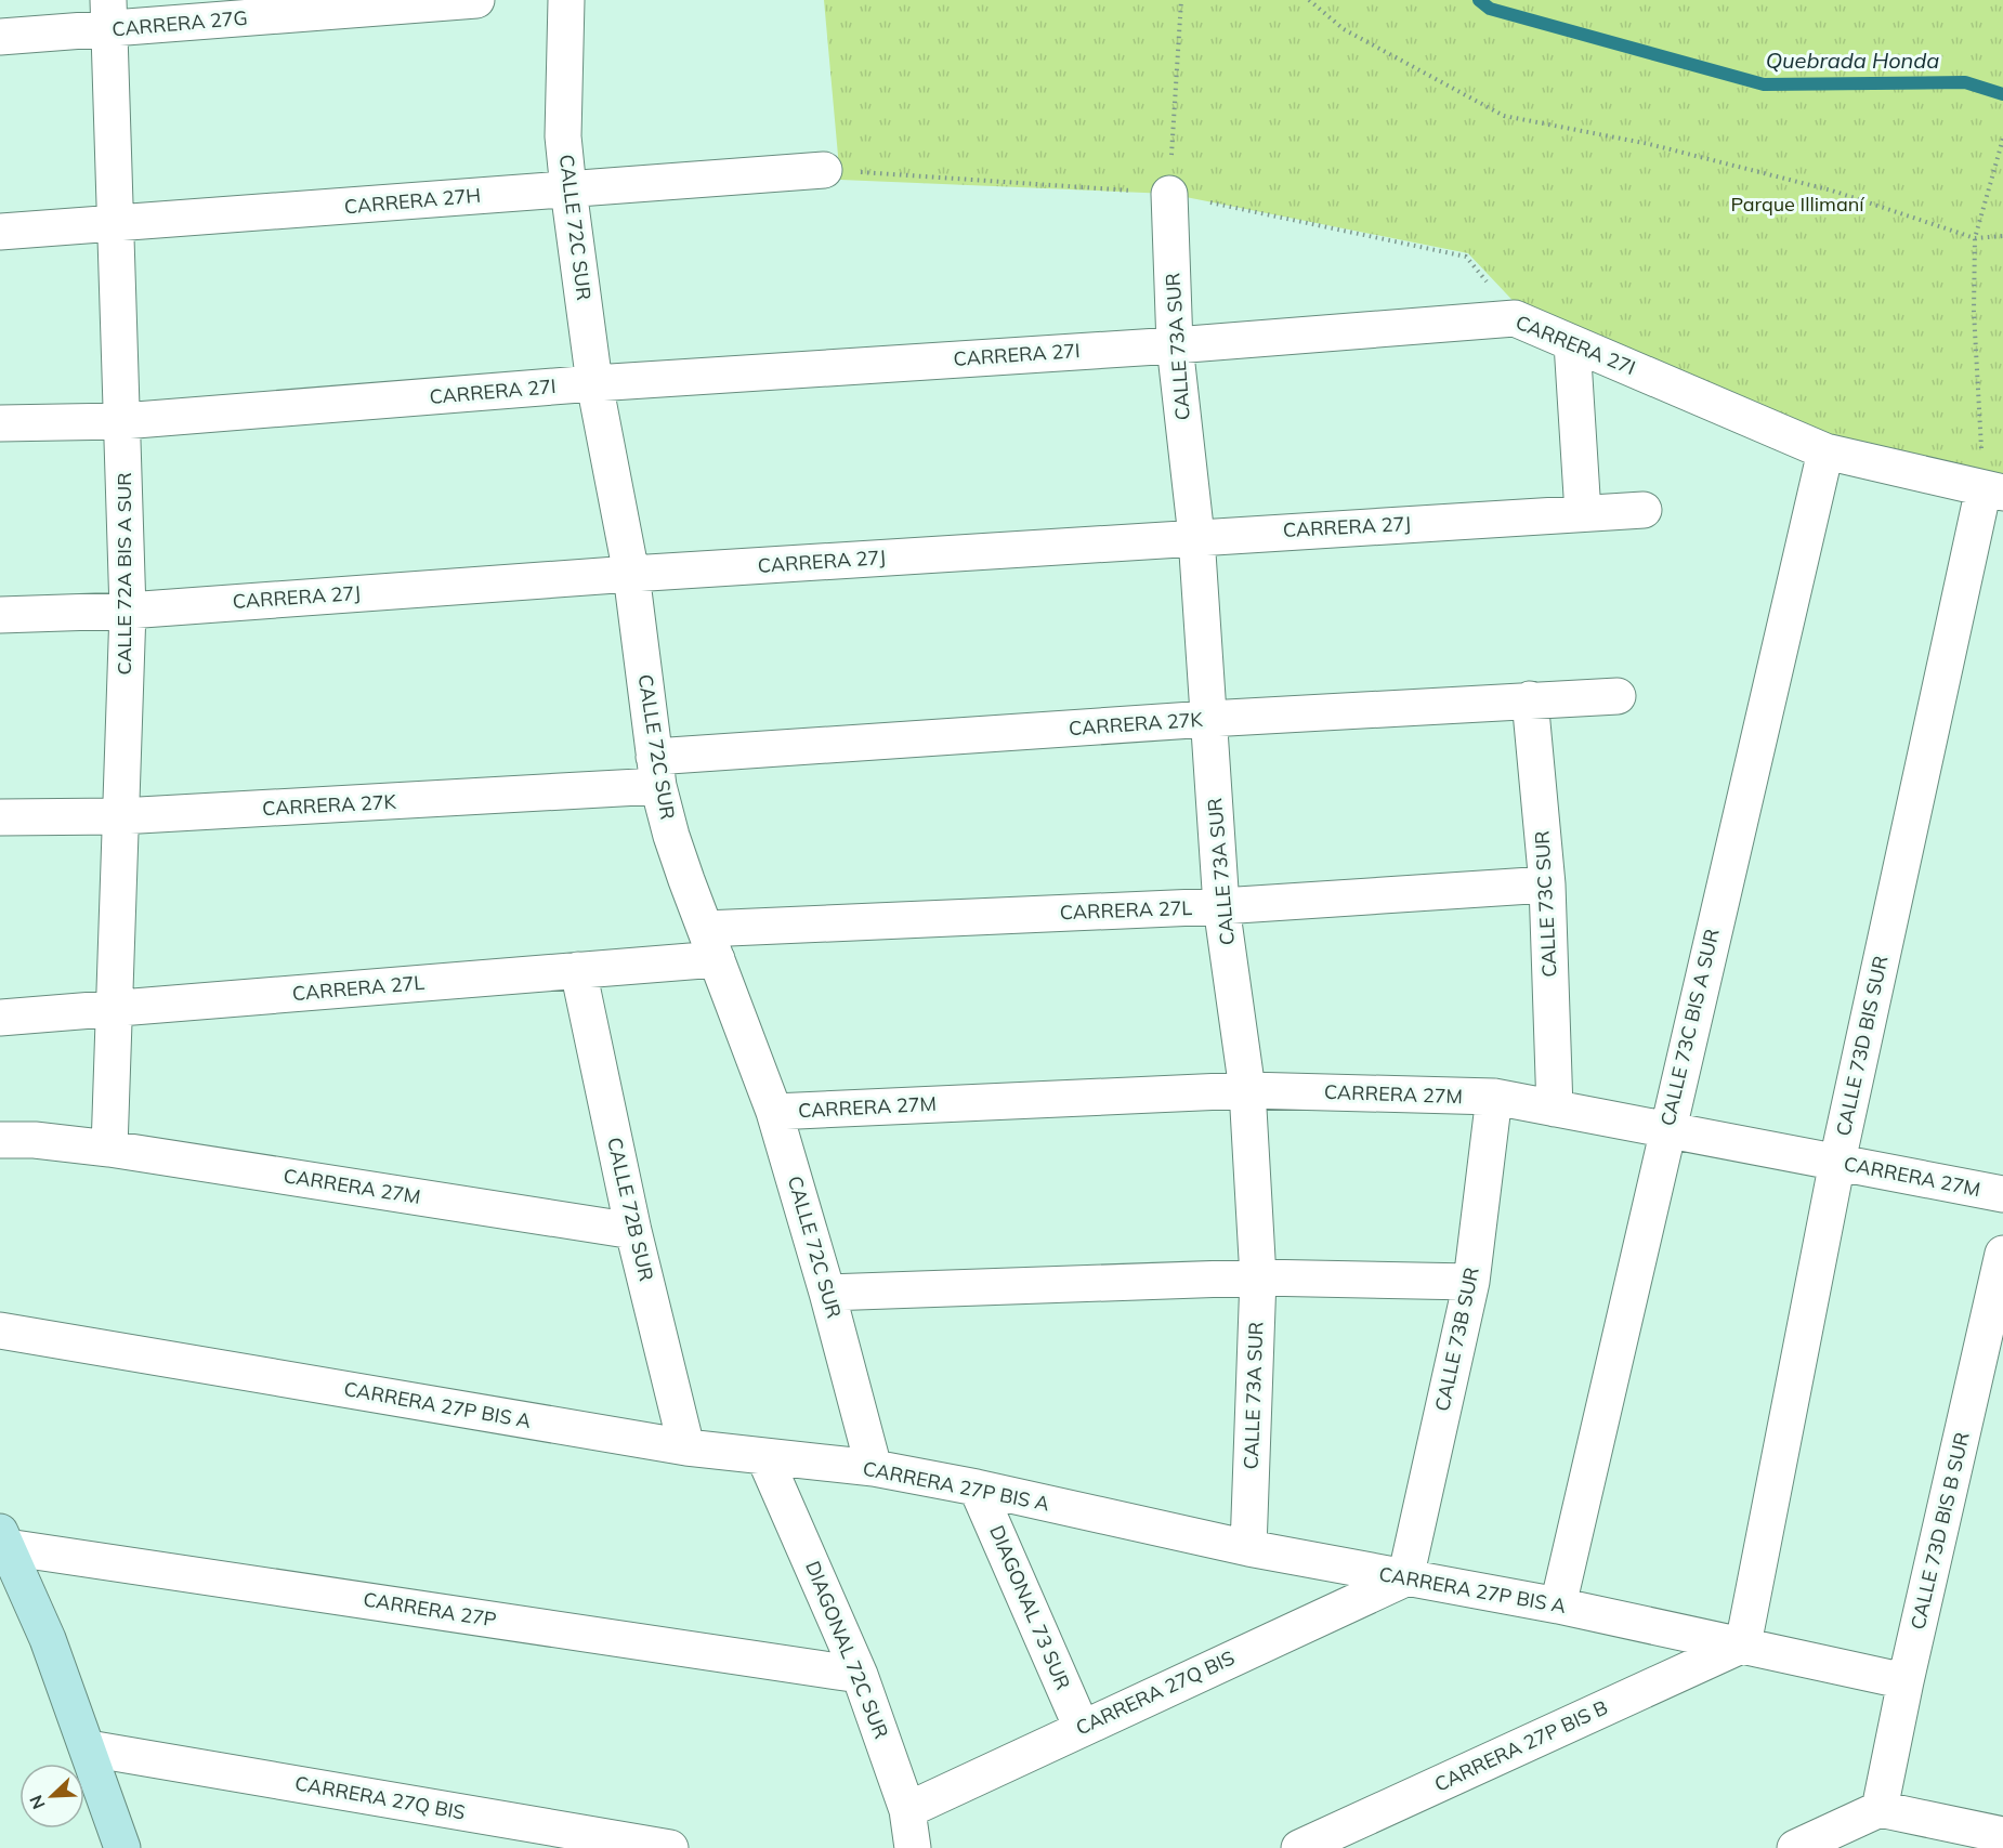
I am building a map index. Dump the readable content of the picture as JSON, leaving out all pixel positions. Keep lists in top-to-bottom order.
{
  "streets": {
    "street": [
      "CARRERA 27G",
      "CARRERA 27H",
      "CALLE 72C SUR",
      "CARRERA 27I",
      "CALLE 73A SUR",
      "CARRERA 27J",
      "CALLE 72A BIS A SUR",
      "CARRERA 27K",
      "CALLE 73C SUR",
      "CARRERA 27L",
      "CALLE 73C BIS A SUR",
      "CALLE 73D BIS SUR",
      "CARRERA 27M",
      "CALLE 72B SUR",
      "CALLE 73B SUR",
      "CARRERA 27P BIS A",
      "CALLE 73D BIS B SUR",
      "DIAGONAL 73 SUR",
      "CARRERA 27P",
      "DIAGONAL 72C SUR",
      "CARRERA 27Q BIS",
      "CARRERA 27P BIS B"
    ]
  },
  "crossings": [
    ["CARRERA 27G", "CALLE 72A BIS A SUR"],
    ["CARRERA 27H", "CALLE 72C SUR"],
    ["CARRERA 27H", "CALLE 72A BIS A SUR"],
    ["CALLE 72C SUR", "CARRERA 27I"],
    ["CALLE 72C SUR", "CARRERA 27J"],
    ["CALLE 72C SUR", "CARRERA 27K"],
    ["CALLE 72C SUR", "CARRERA 27L"],
    ["CALLE 72C SUR", "CARRERA 27M"],
    ["CALLE 72C SUR", "CARRERA 27P BIS A"],
    ["CARRERA 27I", "CALLE 73A SUR"],
    ["CARRERA 27I", "CALLE 72A BIS A SUR"],
    ["CARRERA 27I", "CALLE 73C BIS A SUR"],
    ["CARRERA 27I", "CALLE 73D BIS SUR"],
    ["CALLE 73A SUR", "CARRERA 27J"],
    ["CALLE 73A SUR", "CARRERA 27K"],
    ["CALLE 73A SUR", "CARRERA 27L"],
    ["CALLE 73A SUR", "CARRERA 27M"],
    ["CALLE 73A SUR", "CARRERA 27P BIS A"],
    ["CARRERA 27J", "CALLE 72A BIS A SUR"],
    ["CALLE 72A BIS A SUR", "CARRERA 27K"],
    ["CALLE 72A BIS A SUR", "CARRERA 27L"],
    ["CALLE 72A BIS A SUR", "CARRERA 27M"],
    ["CARRERA 27K", "CALLE 73C SUR"],
    ["CALLE 73C SUR", "CARRERA 27L"],
    ["CALLE 73C SUR", "CARRERA 27M"],
    ["CARRERA 27L", "CALLE 72B SUR"],
    ["CALLE 73C BIS A SUR", "CARRERA 27M"],
    ["CALLE 73C BIS A SUR", "CARRERA 27P BIS A"],
    ["CALLE 73D BIS SUR", "CARRERA 27M"],
    ["CALLE 73D BIS SUR", "CARRERA 27P BIS A"],
    ["CALLE 73D BIS SUR", "CARRERA 27P BIS B"],
    ["CARRERA 27M", "CALLE 72B SUR"],
    ["CARRERA 27M", "CALLE 73B SUR"],
    ["CALLE 72B SUR", "CARRERA 27P BIS A"],
    ["CALLE 73B SUR", "CARRERA 27P BIS A"],
    ["CALLE 73B SUR", "CARRERA 27Q BIS"],
    ["CARRERA 27P BIS A", "CALLE 73D BIS B SUR"],
    ["CARRERA 27P BIS A", "DIAGONAL 73 SUR"],
    ["CARRERA 27P BIS A", "DIAGONAL 72C SUR"],
    ["CARRERA 27P BIS A", "CARRERA 27Q BIS"],
    ["CARRERA 27P BIS A", "CARRERA 27P BIS B"],
    ["DIAGONAL 73 SUR", "CARRERA 27Q BIS"],
    ["CARRERA 27P", "DIAGONAL 72C SUR"],
    ["DIAGONAL 72C SUR", "CARRERA 27Q BIS"]
  ],
  "water": ["Quebrada Honda"],
  "parks": ["Parque Illimaní"],
  "north": "bottom left"
}
